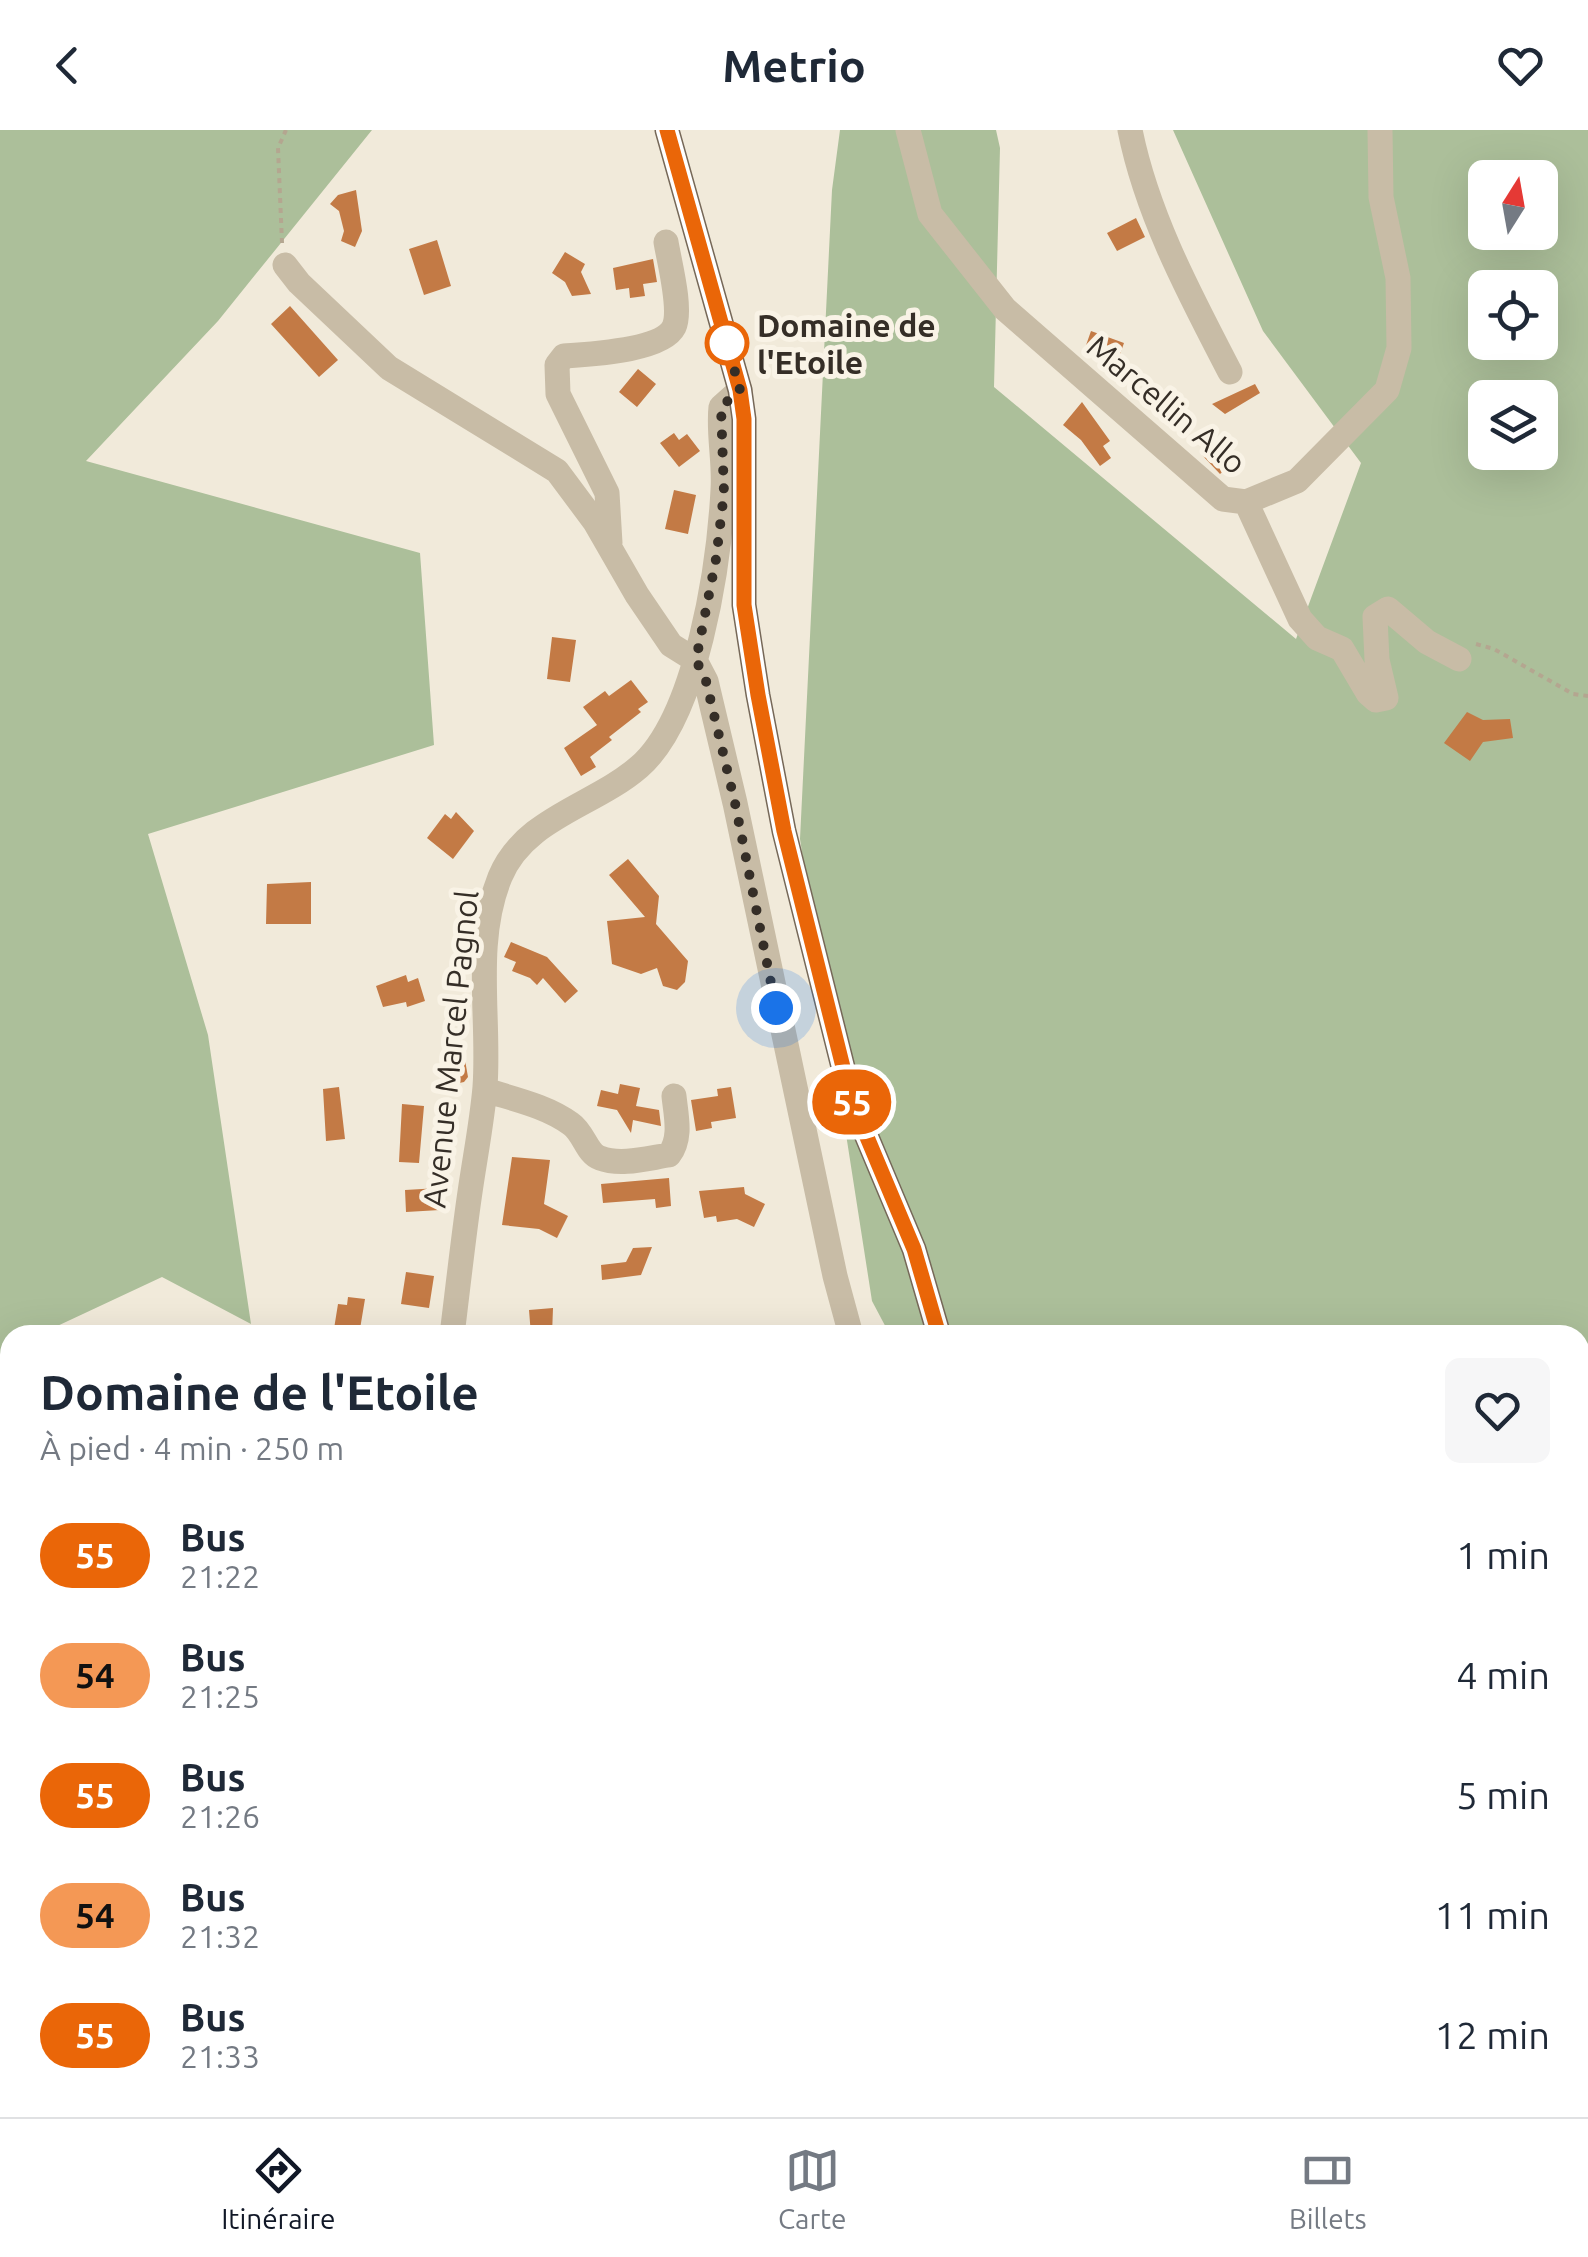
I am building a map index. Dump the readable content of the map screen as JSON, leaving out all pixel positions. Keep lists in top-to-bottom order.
{
  "streets": {
    "street": ["Marcellin Allo", "Avenue Marcel Pagnol"]
  },
  "places": ["Domaine de l'Etoile"],
  "lines": ["bus line 55"],
  "north": "top",
  "page": {
    "header": "Metrio",
    "on_map": "55",
    "heading": ["Domaine de l'Etoile", "À pied · 4 min · 250 m"],
    "list": [
      {
        "mark": "55",
        "name": "Bus",
        "note": "21:22",
        "value": "1 min"
      },
      {
        "mark": "54",
        "name": "Bus",
        "note": "21:25",
        "value": "4 min"
      },
      {
        "mark": "55",
        "name": "Bus",
        "note": "21:26",
        "value": "5 min"
      },
      {
        "mark": "54",
        "name": "Bus",
        "note": "21:32",
        "value": "11 min"
      },
      {
        "mark": "55",
        "name": "Bus",
        "note": "21:33",
        "value": "12 min"
      }
    ],
    "tabs": ["Itinéraire", "Carte", "Billets"]
  }
}
